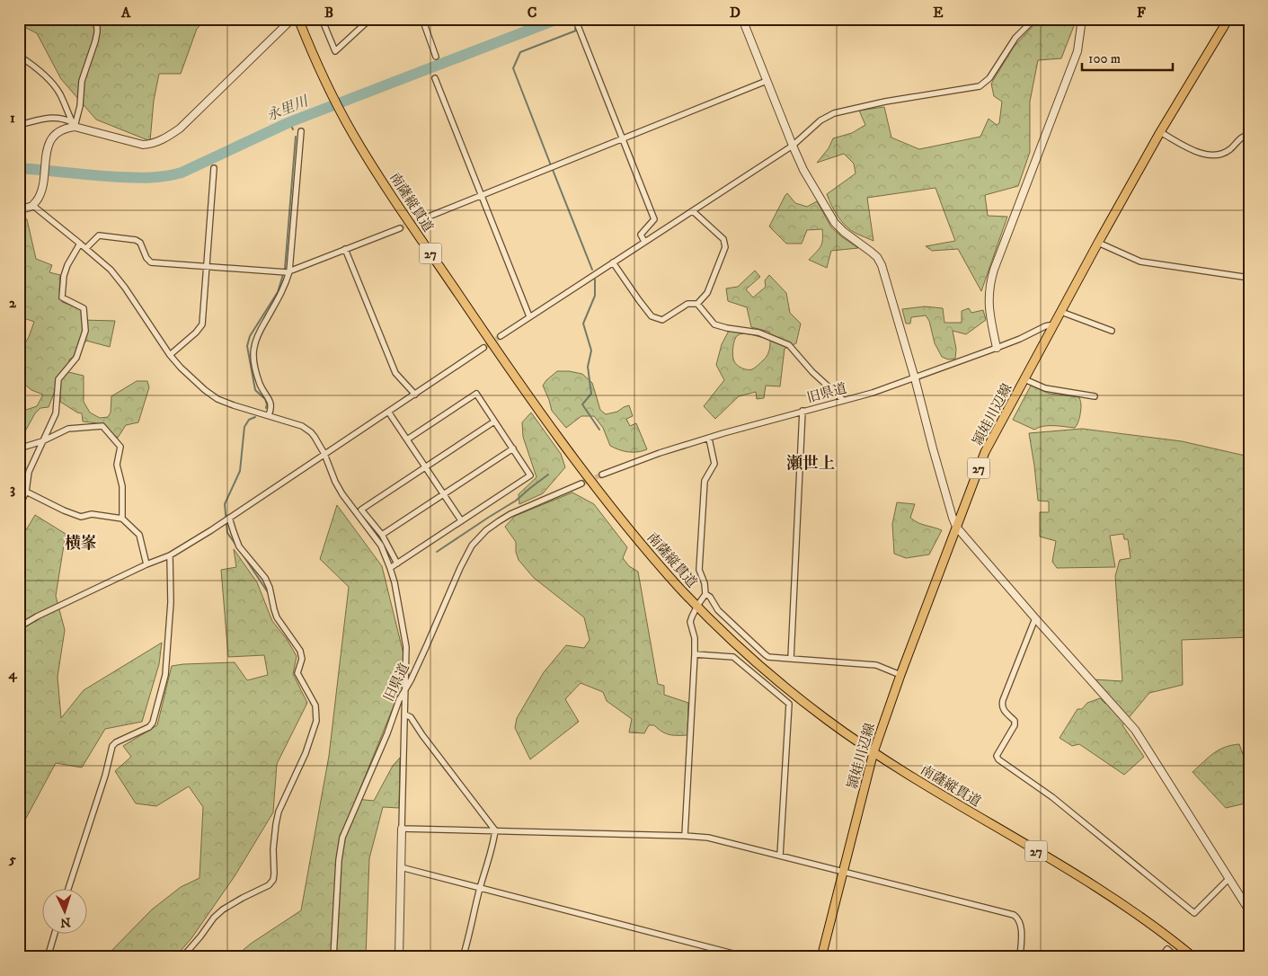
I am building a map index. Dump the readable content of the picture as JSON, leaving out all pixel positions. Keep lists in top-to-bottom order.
{
  "streets": {
    "main road": ["南薩縦貫道", "27", "頴娃川辺線"],
    "street": ["旧県道"]
  },
  "crossings": [
    ["南薩縦貫道", "頴娃川辺線"],
    ["旧県道", "頴娃川辺線"]
  ],
  "districts": ["瀬世上", "横峯"],
  "water": ["永里川"],
  "scale_bar": "100 m",
  "north": "bottom",
  "grid": {
    "columns": [
      "A",
      "B",
      "C",
      "D",
      "E",
      "F"
    ],
    "rows": [
      "1",
      "2",
      "3",
      "4",
      "5"
    ]
  }
}
